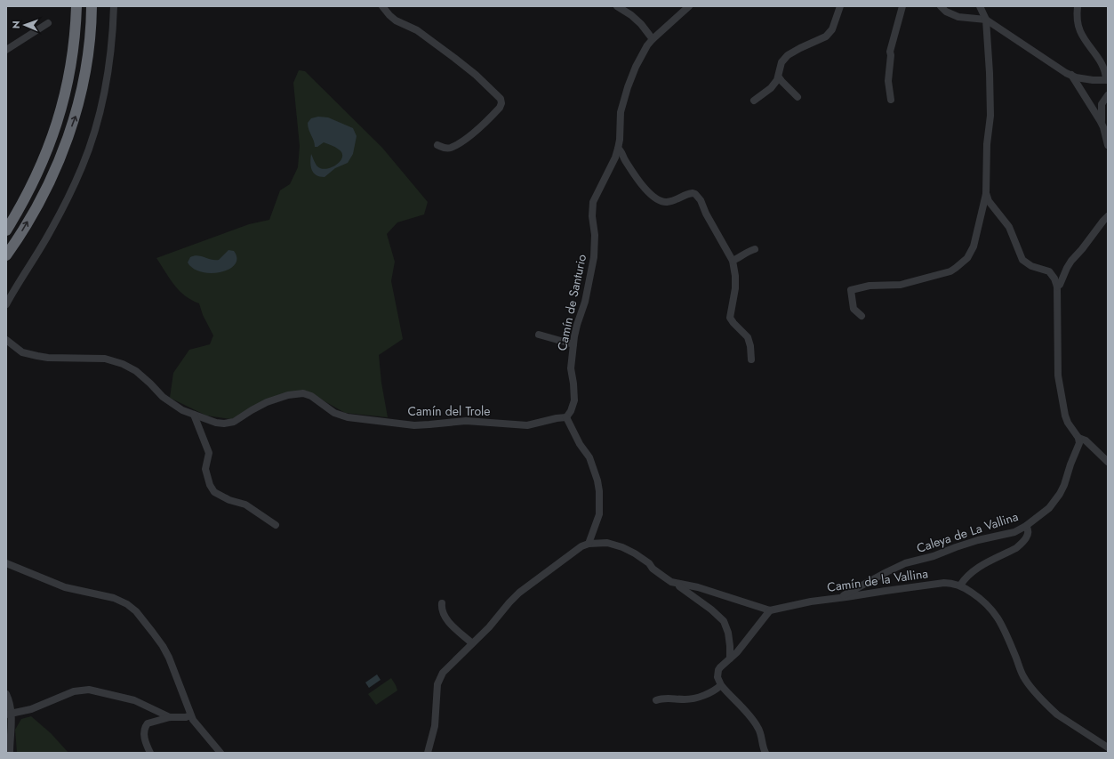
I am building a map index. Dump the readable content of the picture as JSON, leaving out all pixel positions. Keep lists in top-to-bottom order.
{
  "streets": {
    "street": [
      "Camín de Santurio",
      "Camín del Trole",
      "Caleya de La Vallina",
      "Camín de la Vallina"
    ]
  },
  "crossings": [
    ["Camín de Santurio", "Camín del Trole"],
    ["Caleya de La Vallina", "Camín de la Vallina"]
  ],
  "north": "left"
}
